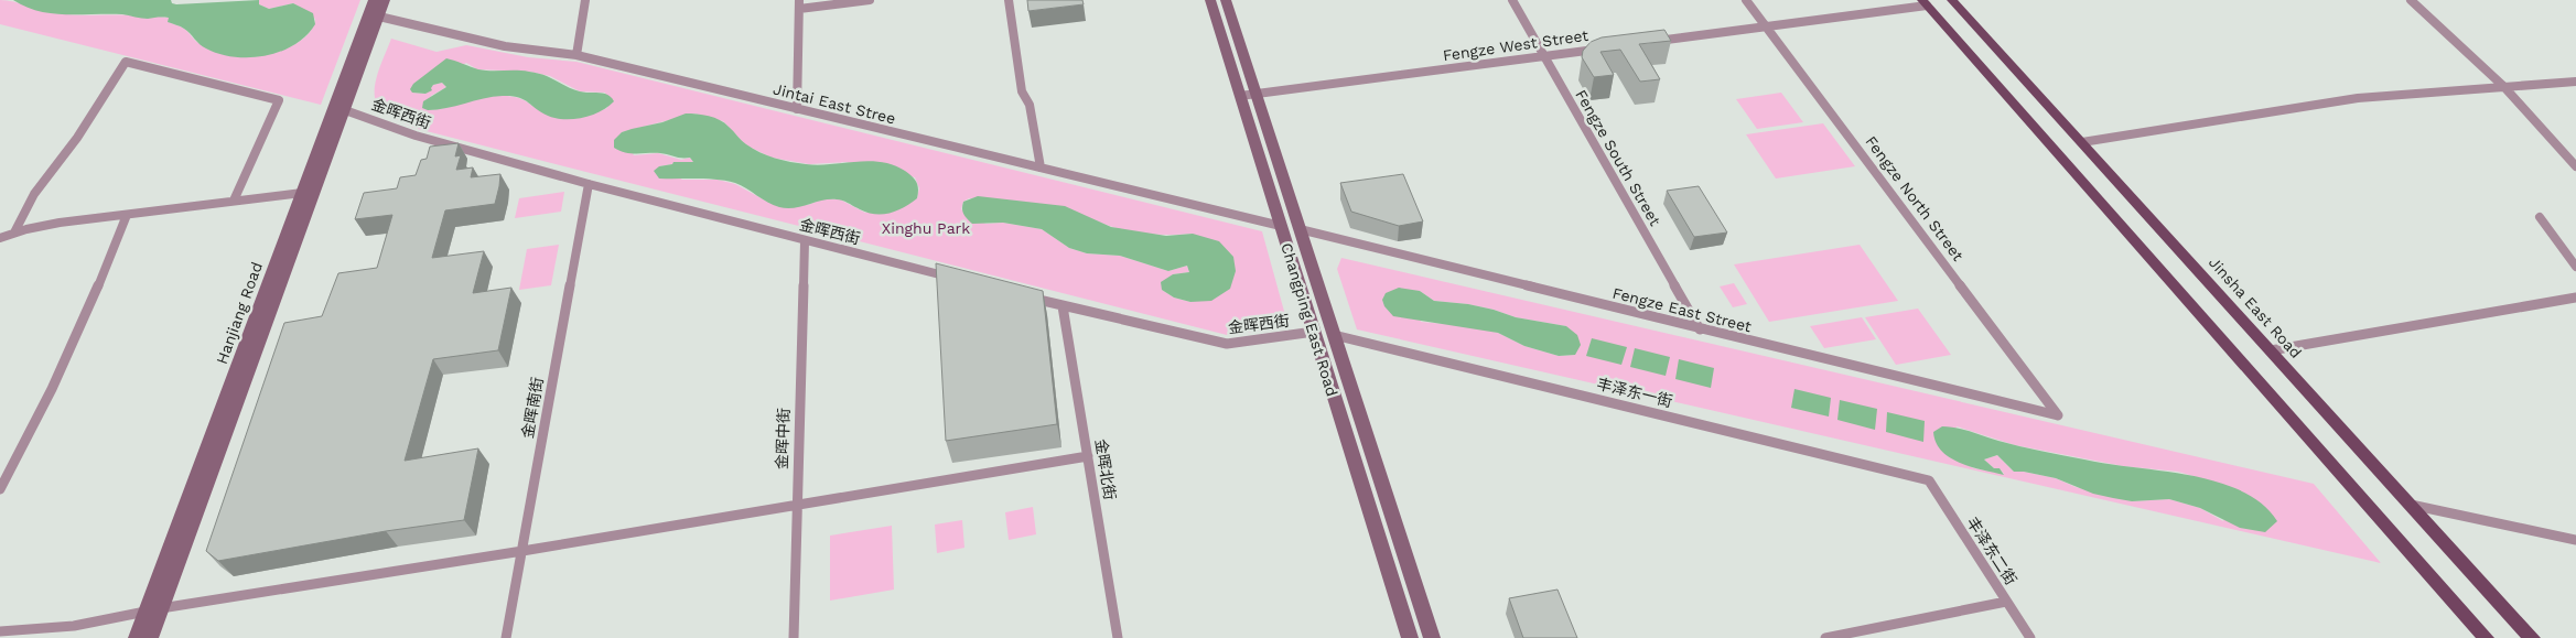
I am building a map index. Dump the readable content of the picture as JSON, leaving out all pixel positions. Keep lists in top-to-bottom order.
{
  "streets": {
    "main road": ["Jinsha East Road"],
    "street": [
      "Fengze West Street",
      "Jintai East Stree",
      "金晖西街",
      "Fengze South Street",
      "Fengze North Street",
      "Fengze East Street",
      "Hanjiang Road",
      "Changping East Road",
      "丰泽东一街",
      "金晖南街",
      "金晖中街",
      "金晖北街",
      "丰泽东二街"
    ]
  },
  "crossings": [
    ["Fengze West Street", "Fengze South Street"],
    ["Fengze West Street", "Changping East Road"],
    ["Jintai East Stree", "Hanjiang Road"],
    ["Jintai East Stree", "Changping East Road"],
    ["金晖西街", "Hanjiang Road"],
    ["金晖西街", "Changping East Road"],
    ["金晖西街", "金晖南街"],
    ["金晖西街", "金晖中街"],
    ["金晖西街", "金晖北街"],
    ["Fengze South Street", "Fengze East Street"],
    ["Fengze North Street", "Fengze East Street"],
    ["Fengze East Street", "Changping East Road"],
    ["Changping East Road", "丰泽东一街"],
    ["丰泽东一街", "丰泽东二街"]
  ],
  "parks": ["Xinghu Park"]
}
